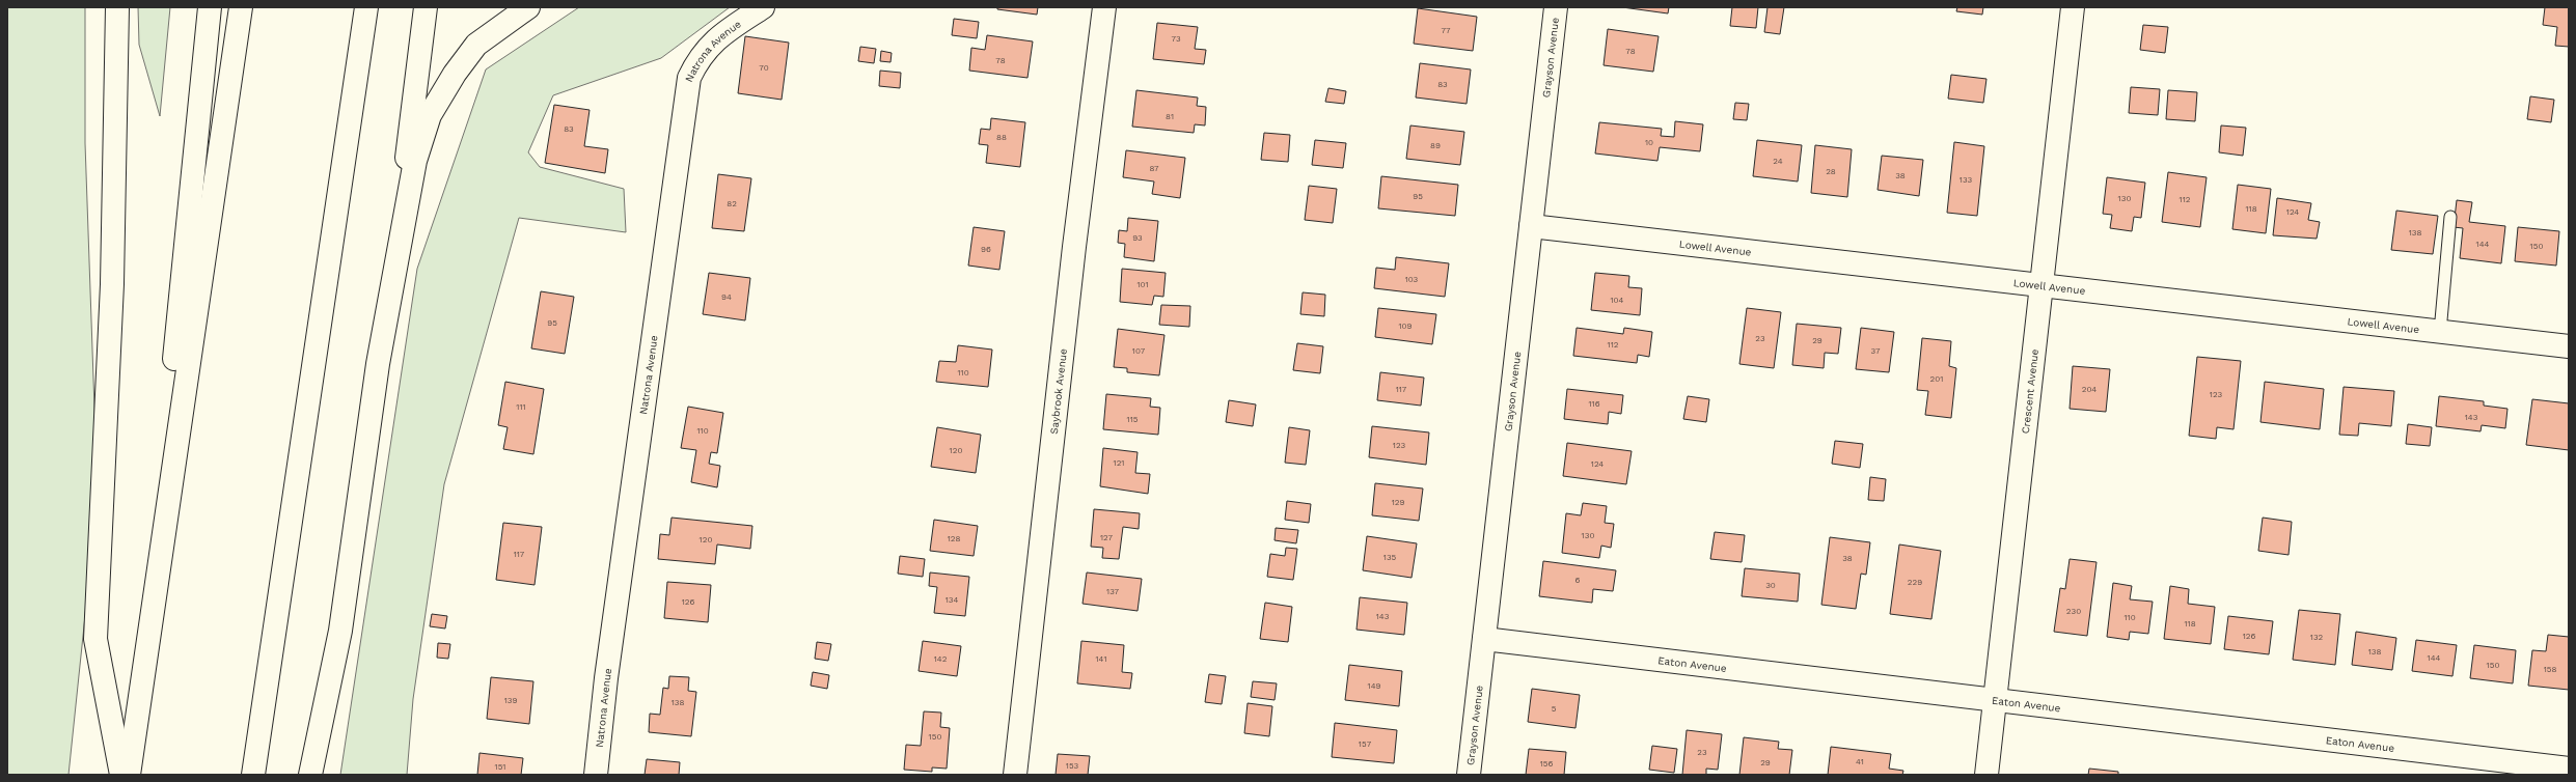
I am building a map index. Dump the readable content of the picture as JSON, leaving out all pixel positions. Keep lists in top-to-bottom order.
{
  "streets": {
    "main road": [
      "Natrona Avenue",
      "Grayson Avenue",
      "Lowell Avenue",
      "Saybrook Avenue",
      "Crescent Avenue",
      "Eaton Avenue"
    ]
  },
  "crossings": [
    ["Grayson Avenue", "Lowell Avenue"],
    ["Grayson Avenue", "Eaton Avenue"],
    ["Lowell Avenue", "Crescent Avenue"],
    ["Crescent Avenue", "Eaton Avenue"]
  ],
  "house_numbers": [
    "77",
    "73",
    "78",
    "78",
    "70",
    "83",
    "81",
    "83",
    "88",
    "10",
    "89",
    "24",
    "87",
    "28",
    "38",
    "133",
    "95",
    "130",
    "112",
    "82",
    "118",
    "124",
    "138",
    "93",
    "144",
    "150",
    "96",
    "103",
    "101",
    "94",
    "104",
    "95",
    "109",
    "23",
    "29",
    "112",
    "107",
    "37",
    "110",
    "201",
    "117",
    "204",
    "123",
    "116",
    "111",
    "143",
    "115",
    "110",
    "123",
    "120",
    "121",
    "124",
    "129",
    "130",
    "127",
    "128",
    "120",
    "117",
    "135",
    "38",
    "6",
    "229",
    "30",
    "137",
    "134",
    "126",
    "230",
    "143",
    "110",
    "118",
    "126",
    "132",
    "138",
    "144",
    "142",
    "141",
    "150",
    "158",
    "149",
    "139",
    "138",
    "5",
    "150",
    "157",
    "23",
    "41",
    "29",
    "156",
    "153",
    "151"
  ]
}
